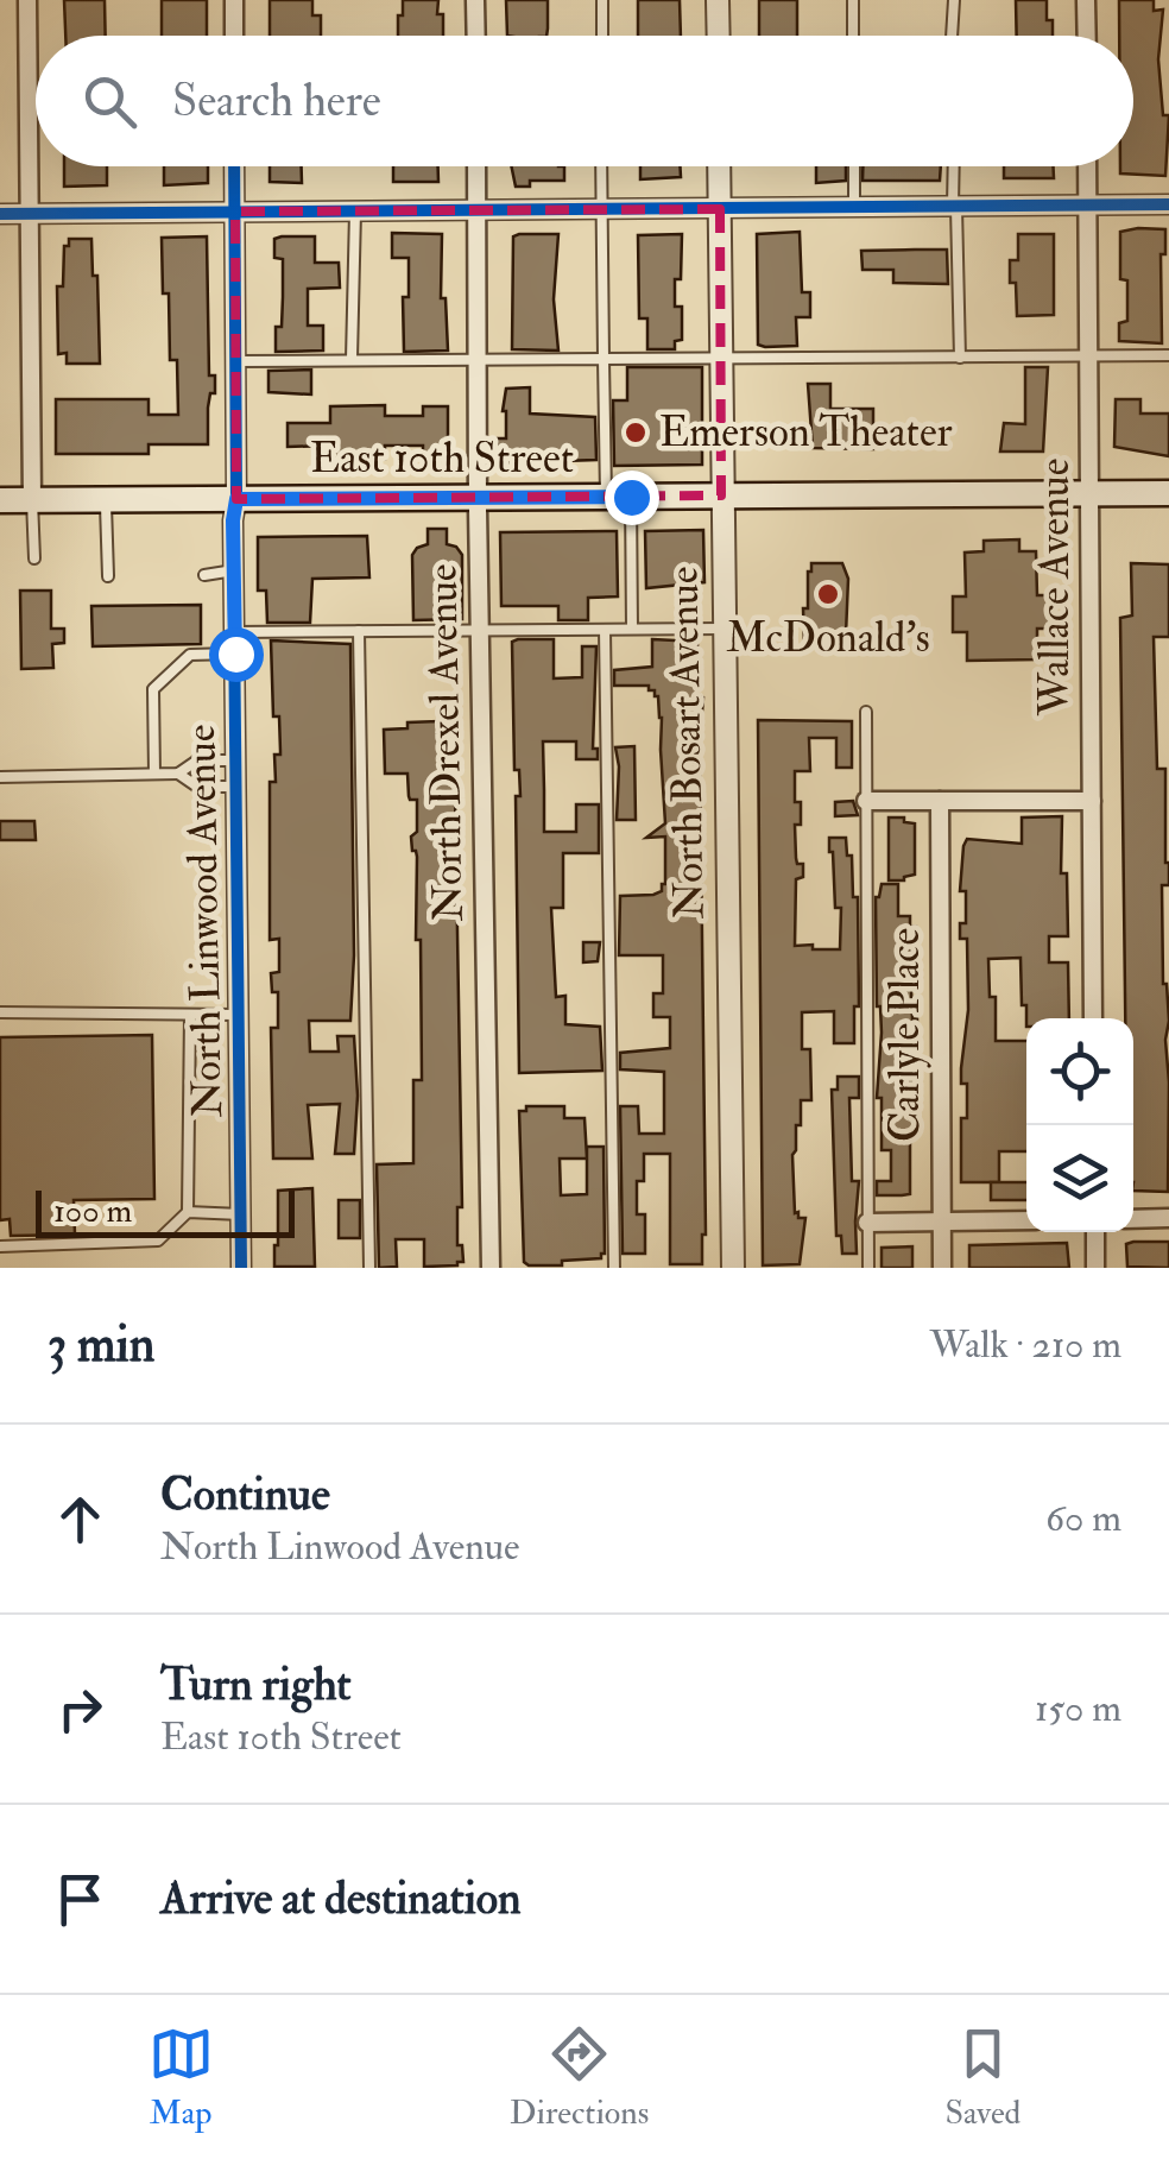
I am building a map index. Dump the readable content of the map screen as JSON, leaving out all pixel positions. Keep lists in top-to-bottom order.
{
  "streets": {
    "main road": ["East 10th Street"],
    "street": [
      "Wallace Avenue",
      "North Drexel Avenue",
      "North Bosart Avenue",
      "North Linwood Avenue",
      "Carlyle Place"
    ]
  },
  "crossings": [
    ["East 10th Street", "Wallace Avenue"],
    ["East 10th Street", "North Drexel Avenue"],
    ["East 10th Street", "North Bosart Avenue"],
    ["East 10th Street", "North Linwood Avenue"]
  ],
  "places": ["Emerson Theater", "McDonald's"],
  "scale_bar": "100 m",
  "page": {
    "search": "Search here",
    "scale": "100 m",
    "heading": ["3 min", "Walk · 210 m"],
    "list": [
      ["Continue", "North Linwood Avenue", "60 m"],
      ["Turn right", "East 10th Street", "150 m"],
      "Arrive at destination"
    ],
    "nav": ["Map", "Directions", "Saved"]
  }
}
